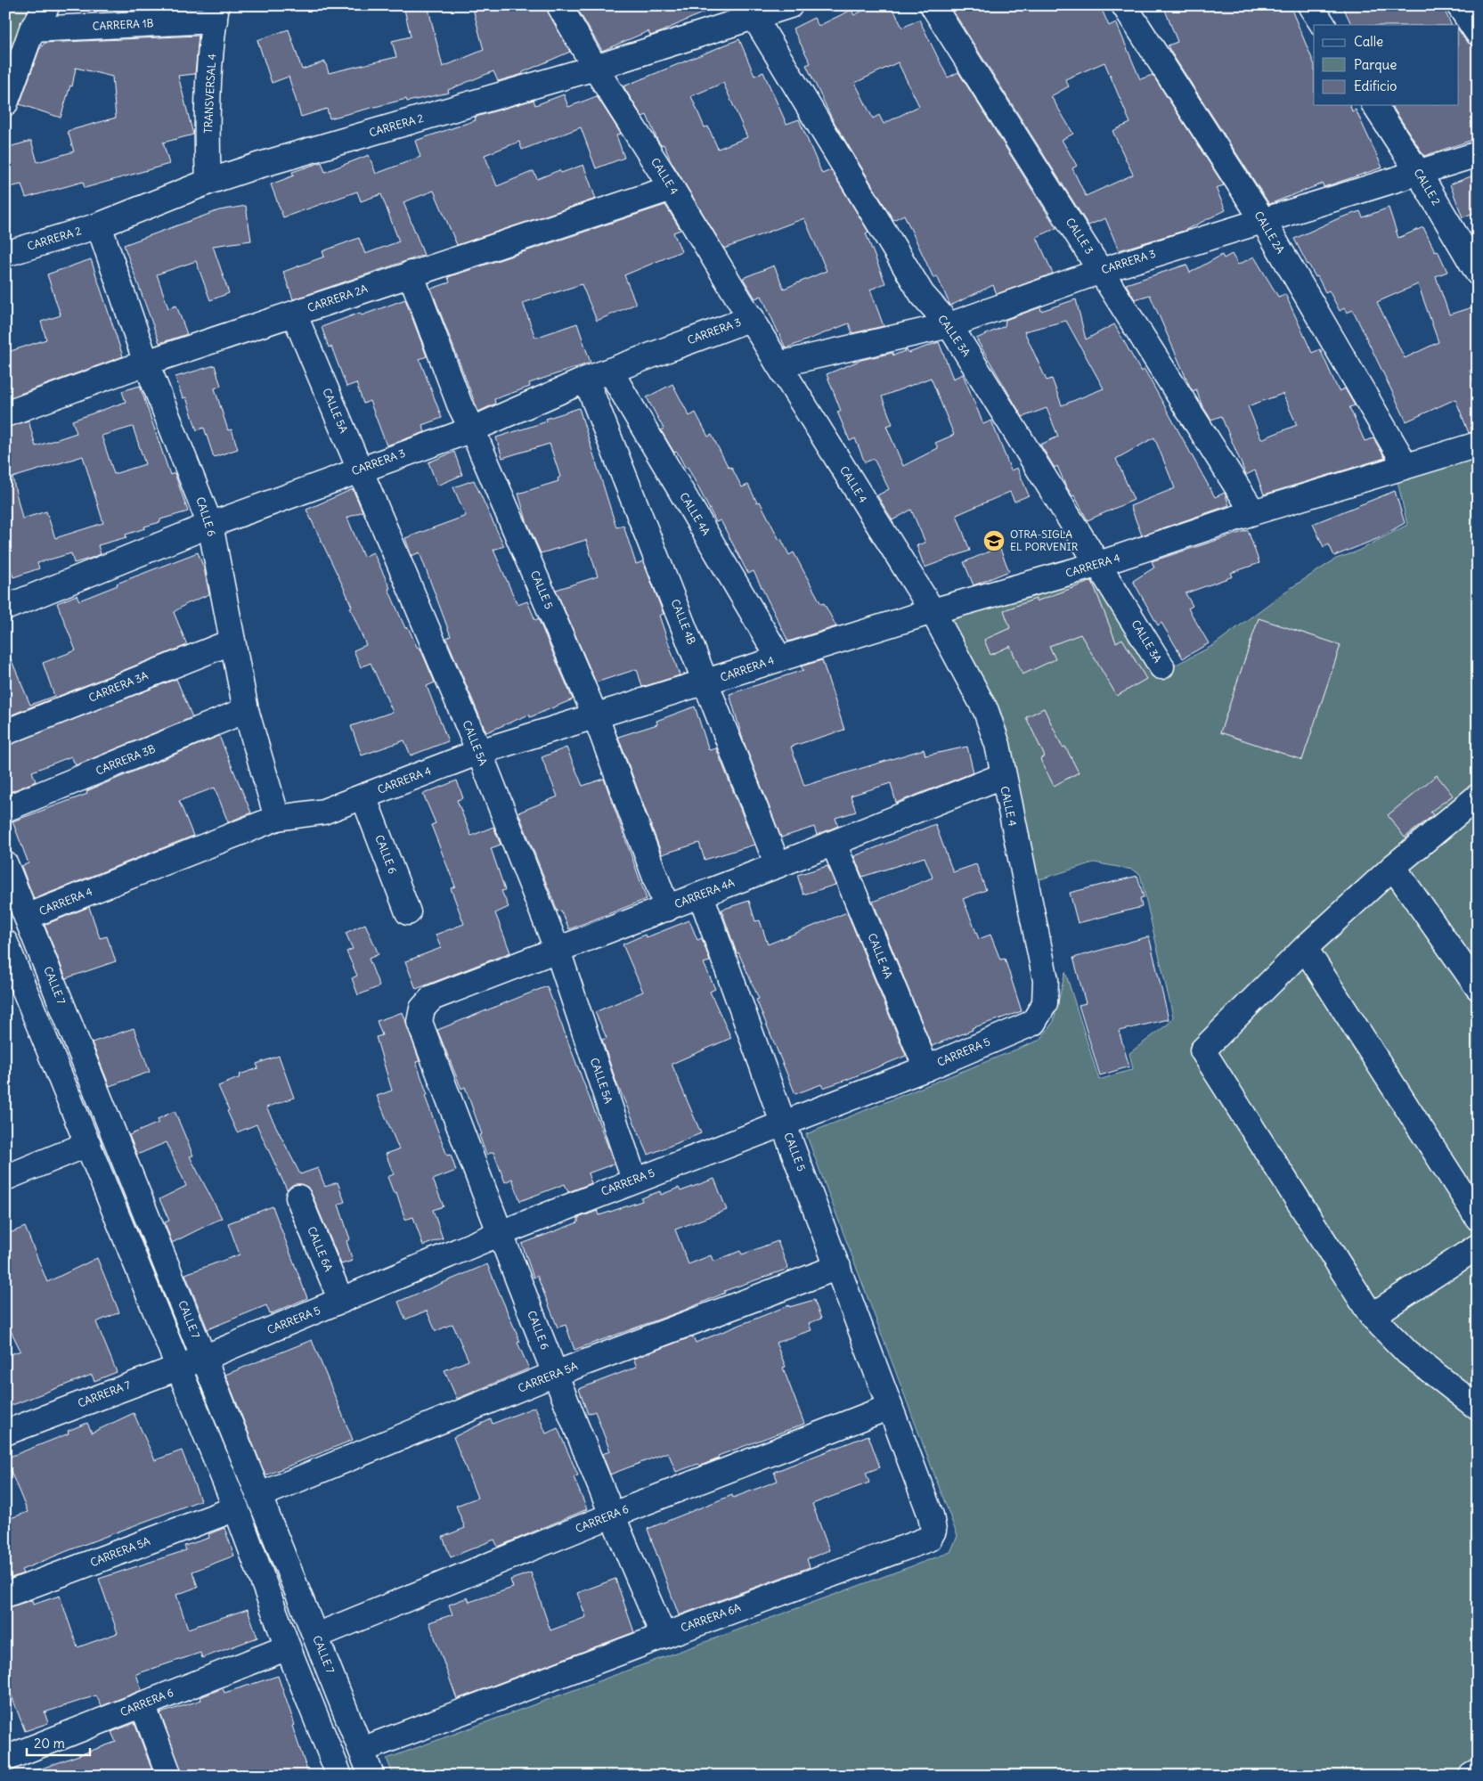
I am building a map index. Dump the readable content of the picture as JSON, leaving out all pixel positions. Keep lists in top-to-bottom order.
{
  "streets": {
    "street": [
      "CARRERA 1B",
      "TRANSVERSAL 4",
      "CARRERA 2",
      "CALLE 4",
      "CALLE 2",
      "CALLE 2A",
      "CALLE 3",
      "CARRERA 3",
      "CARRERA 2A",
      "CALLE 3A",
      "CALLE 5A",
      "CALLE 4A",
      "CALLE 6",
      "CARRERA 4",
      "CALLE 5",
      "CALLE 4B",
      "CARRERA 3A",
      "CARRERA 3B",
      "CARRERA 4A",
      "CALLE 7",
      "CARRERA 5",
      "CALLE 6A",
      "CARRERA 5A",
      "CARRERA 7",
      "CARRERA 6",
      "CARRERA 6A"
    ]
  },
  "crossings": [
    ["CARRERA 1B", "TRANSVERSAL 4"],
    ["TRANSVERSAL 4", "CARRERA 2"],
    ["CARRERA 2", "CALLE 4"],
    ["CARRERA 2", "CALLE 3A"],
    ["CARRERA 2", "CALLE 6"],
    ["CALLE 4", "CARRERA 3"],
    ["CALLE 4", "CARRERA 2A"],
    ["CALLE 4", "CARRERA 4"],
    ["CALLE 4", "CARRERA 4A"],
    ["CALLE 4", "CARRERA 5"],
    ["CALLE 2", "CARRERA 3"],
    ["CALLE 2A", "CARRERA 3"],
    ["CALLE 2A", "CARRERA 4"],
    ["CALLE 3", "CARRERA 3"],
    ["CALLE 3", "CARRERA 4"],
    ["CARRERA 3", "CALLE 3A"],
    ["CARRERA 3", "CALLE 5A"],
    ["CARRERA 3", "CALLE 4A"],
    ["CARRERA 3", "CALLE 6"],
    ["CARRERA 3", "CALLE 5"],
    ["CARRERA 3", "CALLE 4B"],
    ["CARRERA 2A", "CALLE 5A"],
    ["CARRERA 2A", "CALLE 6"],
    ["CARRERA 2A", "CALLE 5"],
    ["CALLE 3A", "CARRERA 4"],
    ["CALLE 5A", "CARRERA 4"],
    ["CALLE 5A", "CARRERA 4A"],
    ["CALLE 5A", "CARRERA 5"],
    ["CALLE 4A", "CARRERA 4"],
    ["CALLE 4A", "CARRERA 4A"],
    ["CALLE 4A", "CARRERA 5"],
    ["CALLE 6", "CARRERA 4"],
    ["CALLE 6", "CARRERA 3A"],
    ["CALLE 6", "CARRERA 3B"],
    ["CALLE 6", "CARRERA 4A"],
    ["CALLE 6", "CARRERA 5"],
    ["CALLE 6", "CARRERA 5A"],
    ["CALLE 6", "CARRERA 6"],
    ["CALLE 6", "CARRERA 6A"],
    ["CARRERA 4", "CALLE 5"],
    ["CARRERA 4", "CALLE 4B"],
    ["CARRERA 4", "CALLE 7"],
    ["CALLE 5", "CARRERA 4A"],
    ["CALLE 5", "CARRERA 5"],
    ["CALLE 5", "CARRERA 5A"],
    ["CALLE 5", "CARRERA 6"],
    ["CALLE 5", "CARRERA 6A"],
    ["CALLE 4B", "CARRERA 4A"],
    ["CALLE 7", "CARRERA 5"],
    ["CALLE 7", "CARRERA 5A"],
    ["CALLE 7", "CARRERA 7"],
    ["CALLE 7", "CARRERA 6"],
    ["CALLE 7", "CARRERA 6A"],
    ["CARRERA 5", "CALLE 6A"],
    ["CARRERA 5", "CARRERA 7"],
    ["CARRERA 6", "CARRERA 6A"]
  ],
  "places": {
    "school or university": ["OTRA-SIGLA EL PORVENIR"]
  },
  "legend": ["Calle", "Parque", "Edificio"],
  "scale_bar": "20 m"
}
